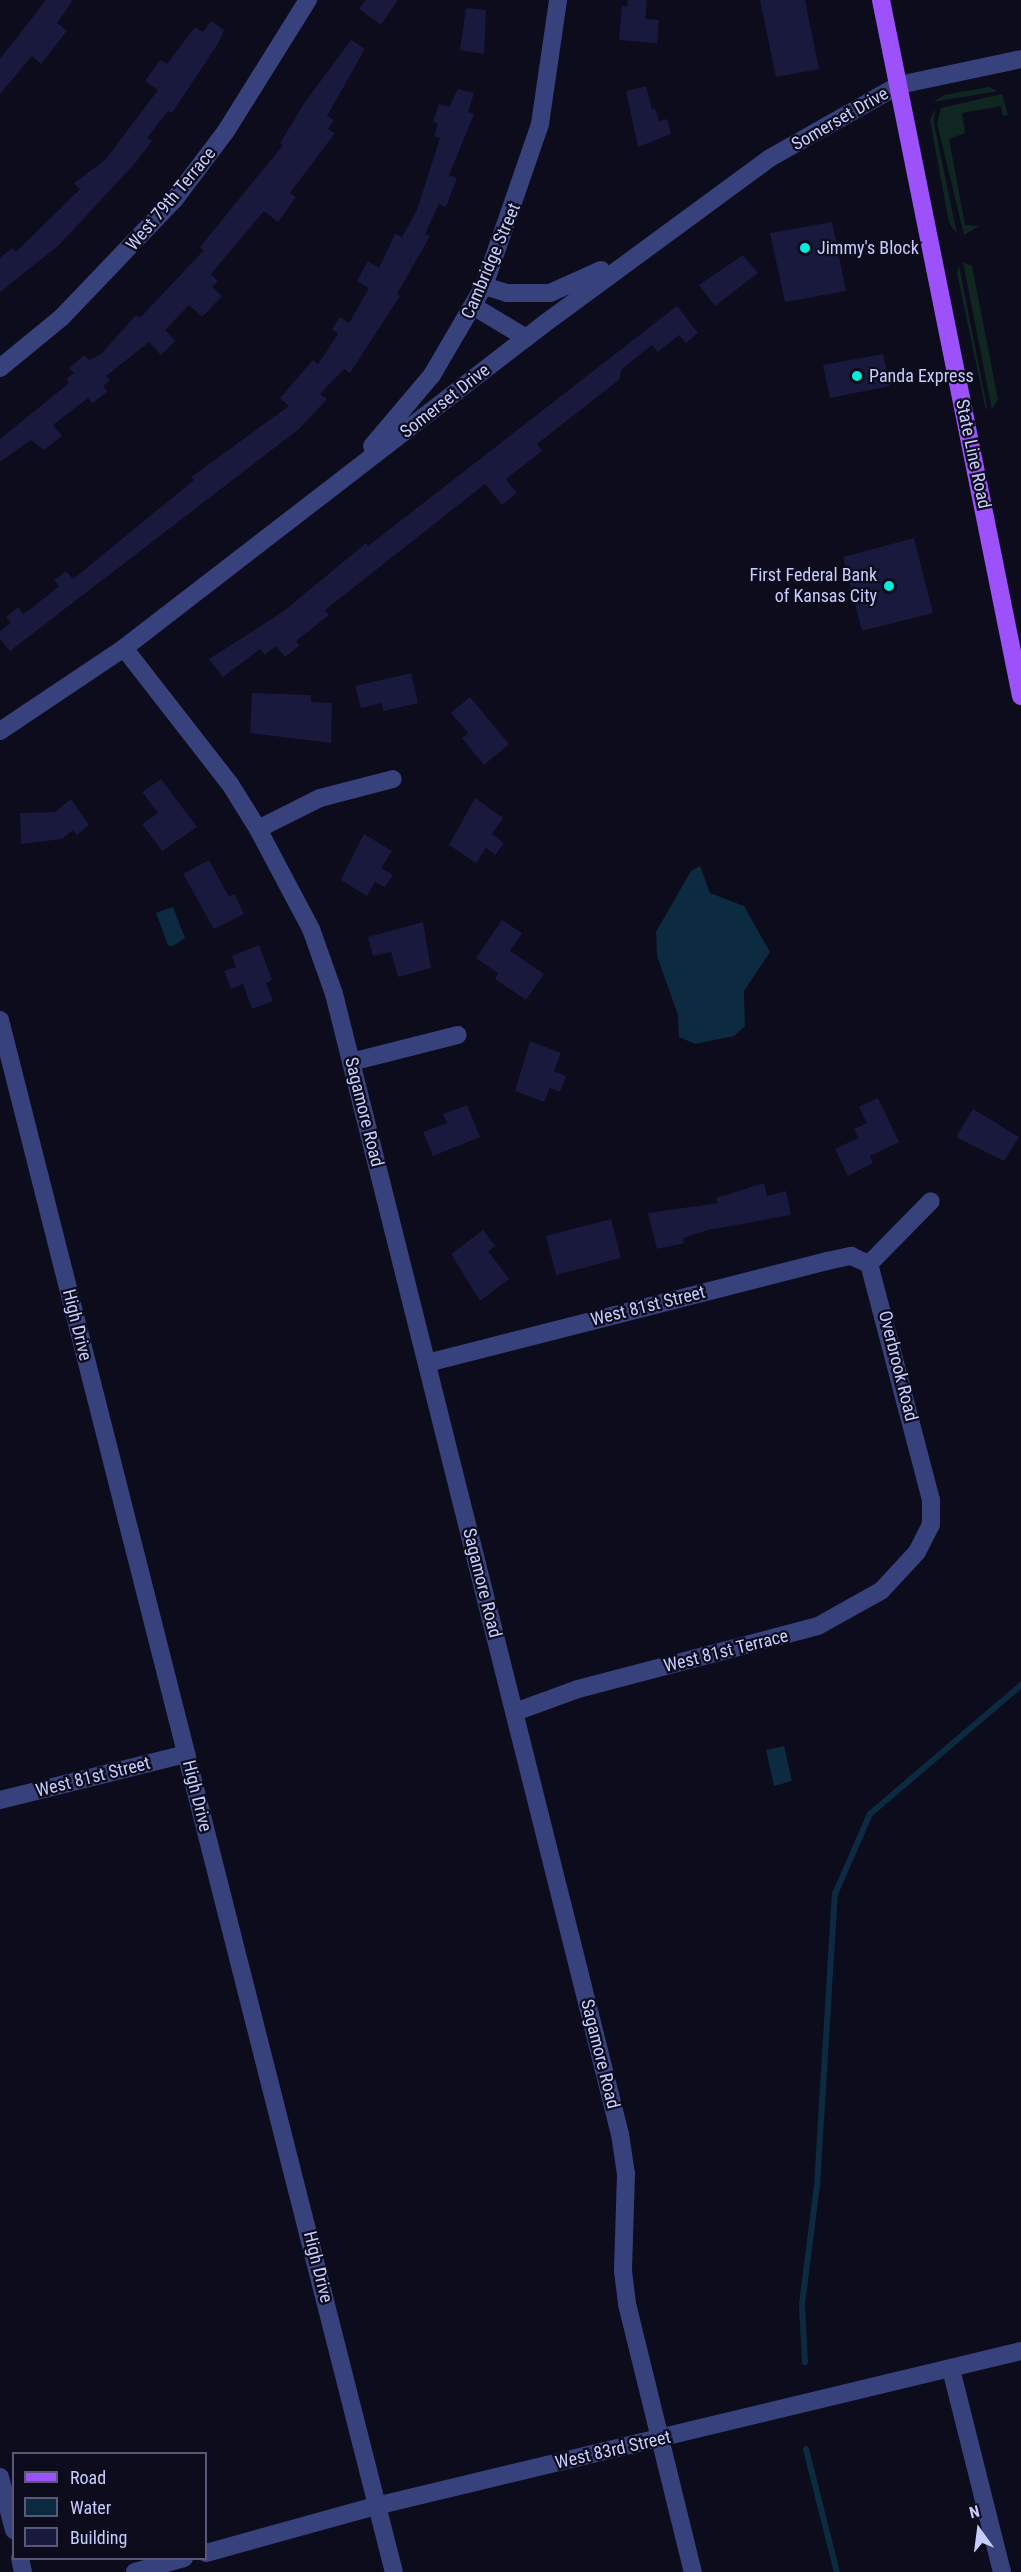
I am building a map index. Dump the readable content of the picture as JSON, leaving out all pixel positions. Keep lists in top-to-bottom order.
{
  "streets": {
    "main road": ["State Line Road"],
    "street": [
      "Somerset Drive",
      "West 79th Terrace",
      "Cambridge Street",
      "Sagamore Road",
      "West 81st Street",
      "High Drive",
      "Overbrook Road",
      "West 81st Terrace",
      "West 83rd Street"
    ]
  },
  "crossings": [
    ["Somerset Drive", "Cambridge Street"],
    ["Somerset Drive", "State Line Road"],
    ["Somerset Drive", "Sagamore Road"],
    ["Sagamore Road", "West 81st Street"],
    ["Sagamore Road", "West 81st Terrace"],
    ["Sagamore Road", "West 83rd Street"],
    ["West 81st Street", "High Drive"],
    ["West 81st Street", "Overbrook Road"],
    ["High Drive", "West 83rd Street"],
    ["Overbrook Road", "West 81st Terrace"]
  ],
  "places": ["Jimmy's Block", "Panda Express", "First Federal Bank of Kansas City"],
  "legend": ["Road", "Water", "Building"],
  "north": "top"
}
